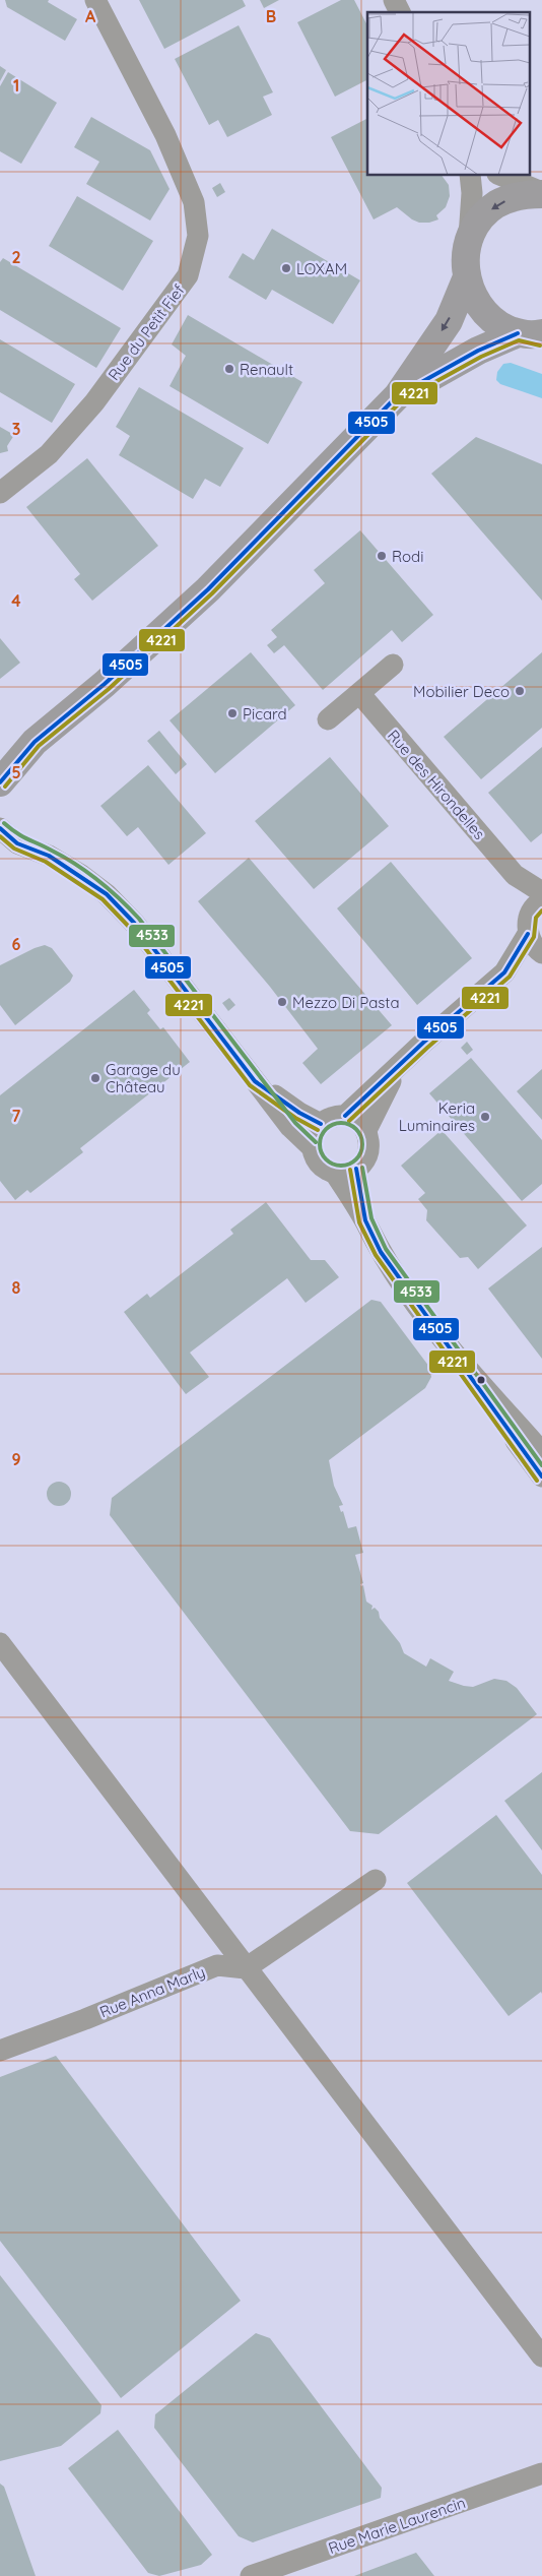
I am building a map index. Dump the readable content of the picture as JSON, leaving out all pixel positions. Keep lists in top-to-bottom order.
{
  "streets": {
    "street": [
      "Rue du Petit Fief",
      "Rue des Hirondelles",
      "Rue Anna Marly",
      "Rue Marie Laurencin"
    ]
  },
  "places": [
    "LOXAM",
    "Renault",
    "Rodi",
    "Mobilier Deco",
    "Picard",
    "Mezzo Di Pasta",
    "Garage du Château",
    "Keria Luminaires"
  ],
  "lines": ["transit line 4505", "transit line 4221", "transit line 4533"],
  "grid": {
    "columns": ["A", "B"],
    "rows": [
      "1",
      "2",
      "3",
      "4",
      "5",
      "6",
      "7",
      "8",
      "9"
    ]
  }
}
